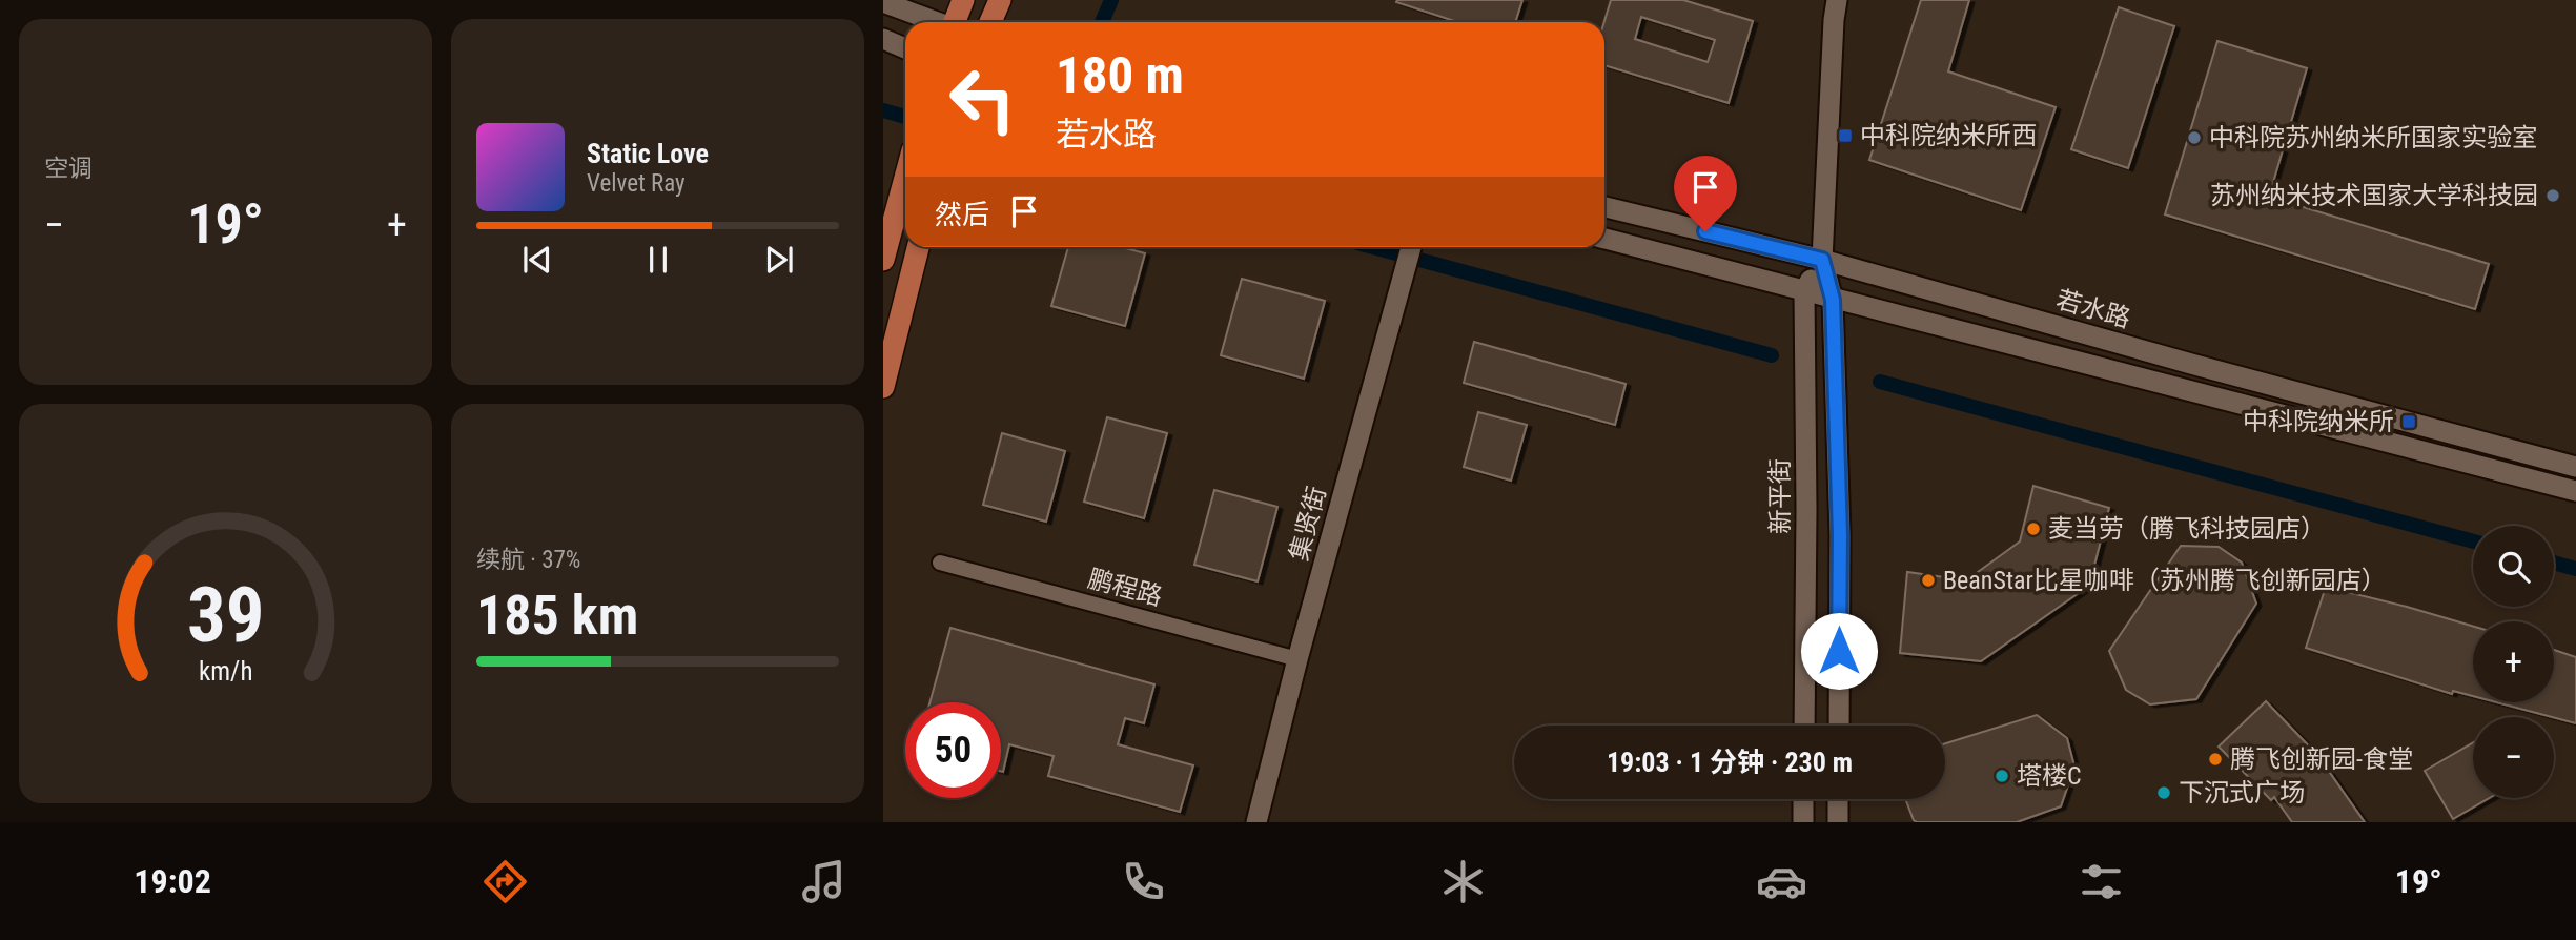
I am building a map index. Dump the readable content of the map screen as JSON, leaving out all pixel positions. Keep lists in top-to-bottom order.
{
  "streets": {
    "main road": ["若水路", "新平街", "集贤街"],
    "street": ["鹏程路"]
  },
  "crossings": [
    ["若水路", "新平街"],
    ["集贤街", "鹏程路"]
  ],
  "places": {
    "transit": ["中科院纳米所西", "中科院纳米所"],
    "other": [
      "中科院苏州纳米所国家实验室",
      "苏州纳米技术国家大学科技园",
      "麦当劳（腾飞科技园店）",
      "BeanStar比星咖啡（苏州腾飞创新园店）",
      "腾飞创新园-食堂",
      "塔楼C",
      "下沉式广场"
    ]
  },
  "page": {
    "tile": [
      "空调",
      ["续航 · 37%", "185 km"]
    ],
    "turn": ["180 m", "若水路"],
    "song": ["Static Love", "Velvet Ray"],
    "then": "然后",
    "heat": ["−", "19°", "+"],
    "map_buttons": ["+", "−"],
    "limit": "50",
    "trip": "19:03 · 1 分钟 · 230 m",
    "tabs": ["19:02", "19°"],
    "gauge": ["39", "km/h"]
  }
}
